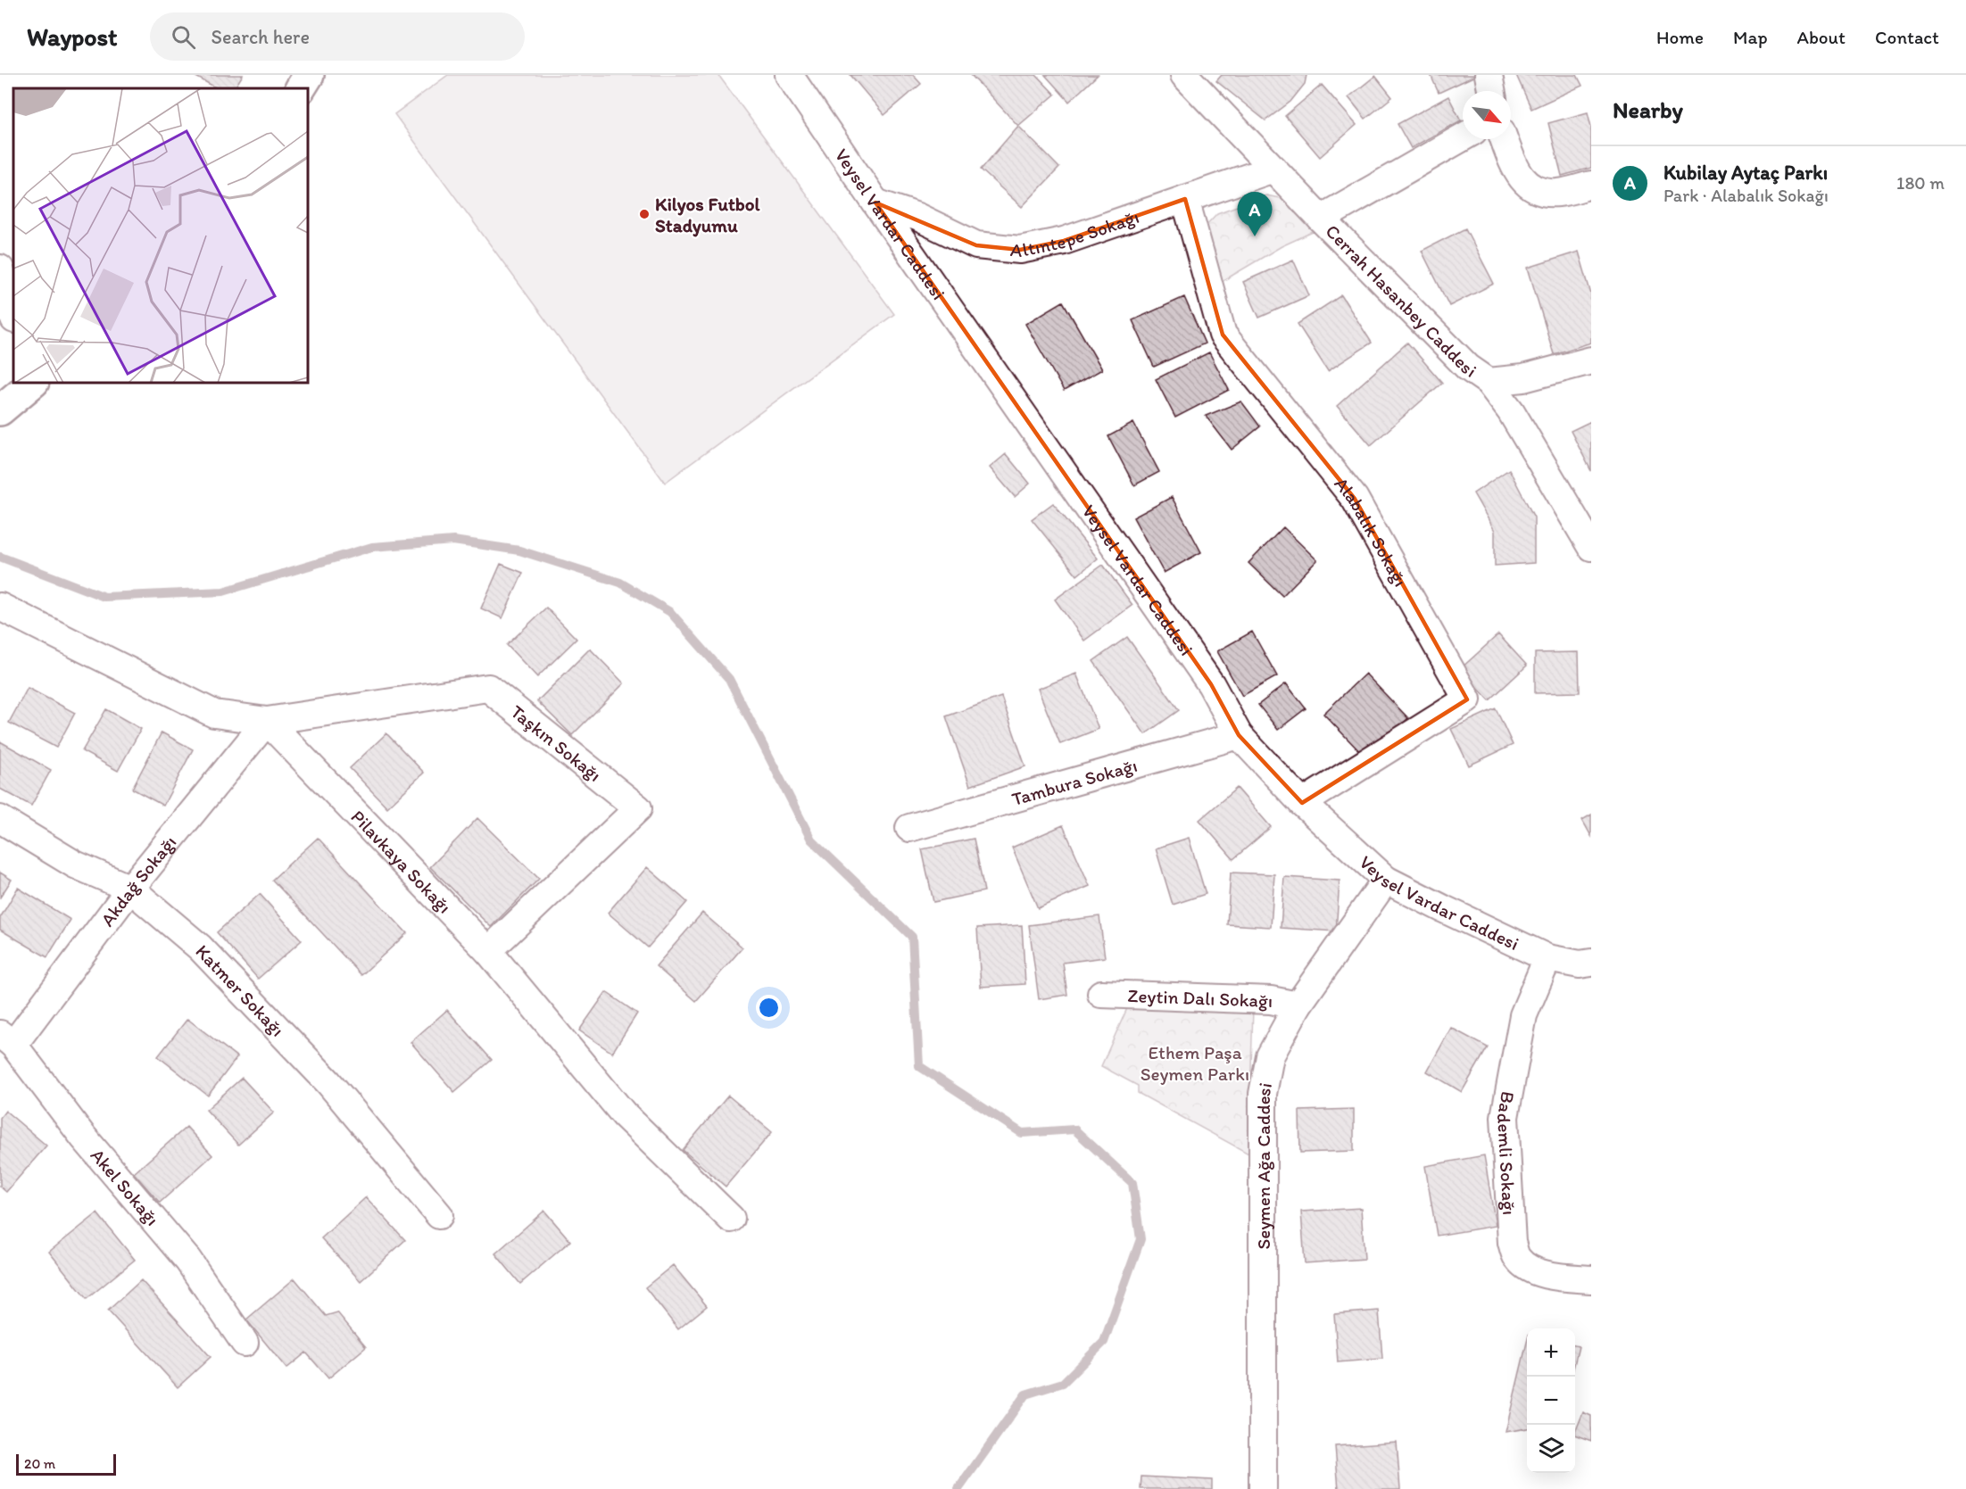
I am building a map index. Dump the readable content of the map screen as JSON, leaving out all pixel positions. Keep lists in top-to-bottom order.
{
  "streets": {
    "street": [
      "Veysel Vardar Caddesi",
      "Altıntepe Sokağı",
      "Cerrah Hasanbey Caddesi",
      "Alabalık Sokağı",
      "Taşkın Sokağı",
      "Tambura Sokağı",
      "Pilavkaya Sokağı",
      "Akdağ Sokağı",
      "Katmer Sokağı",
      "Zeytin Dalı Sokağı",
      "Bademli Sokağı",
      "Seymen Ağa Caddesi",
      "Akel Sokağı"
    ]
  },
  "crossings": [
    ["Veysel Vardar Caddesi", "Altıntepe Sokağı"],
    ["Veysel Vardar Caddesi", "Alabalık Sokağı"],
    ["Veysel Vardar Caddesi", "Tambura Sokağı"],
    ["Veysel Vardar Caddesi", "Bademli Sokağı"],
    ["Veysel Vardar Caddesi", "Seymen Ağa Caddesi"],
    ["Altıntepe Sokağı", "Cerrah Hasanbey Caddesi"],
    ["Altıntepe Sokağı", "Alabalık Sokağı"],
    ["Taşkın Sokağı", "Pilavkaya Sokağı"],
    ["Taşkın Sokağı", "Akdağ Sokağı"],
    ["Pilavkaya Sokağı", "Akdağ Sokağı"],
    ["Akdağ Sokağı", "Katmer Sokağı"],
    ["Akdağ Sokağı", "Akel Sokağı"],
    ["Zeytin Dalı Sokağı", "Seymen Ağa Caddesi"]
  ],
  "parks": ["Ethem Paşa Seymen Parkı"],
  "places": ["Kilyos Futbol Stadyumu"],
  "scale_bar": "20 m",
  "north": "bottom right",
  "page": {
    "header": "Waypost",
    "search": "Search here",
    "nav": [
      "Home",
      "Map",
      "About",
      "Contact"
    ],
    "heading": "Nearby",
    "list": [
      {
        "mark": "A",
        "name": "Kubilay Aytaç Parkı",
        "note": "Park · Alabalık Sokağı",
        "value": "180 m"
      }
    ],
    "pins": "A",
    "map_buttons": ["+", "−"],
    "scale": "20 m"
  }
}
